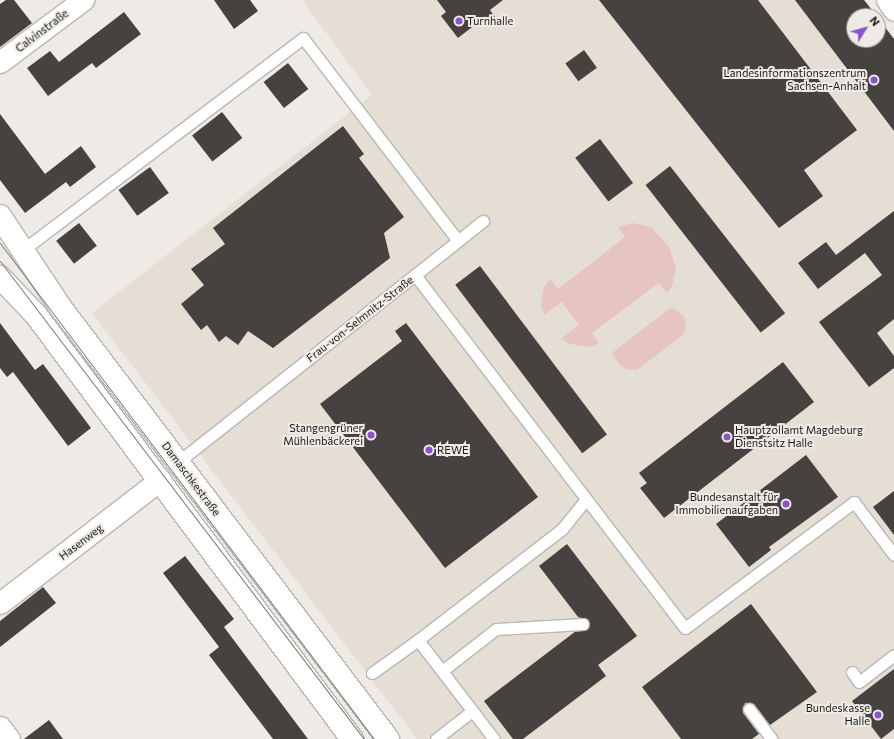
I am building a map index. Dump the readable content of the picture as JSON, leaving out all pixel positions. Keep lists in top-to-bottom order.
{
  "streets": {
    "street": ["Calvinstraße", "Damaschkestraße", "Hasenweg"],
    "lane": ["Frau-von-Selmnitz-Straße"]
  },
  "crossings": [
    ["Frau-von-Selmnitz-Straße", "Damaschkestraße"]
  ],
  "places": [
    "Turnhalle",
    "Landesinformationszentrum Sachsen-Anhalt",
    "Stangengrüner Mühlenbäckerei",
    "Hauptzollamt Magdeburg Dienstsitz Halle",
    "REWE",
    "Bundesanstalt für Immobilienaufgaben",
    "Bundeskasse Halle"
  ],
  "north": "top right"
}
